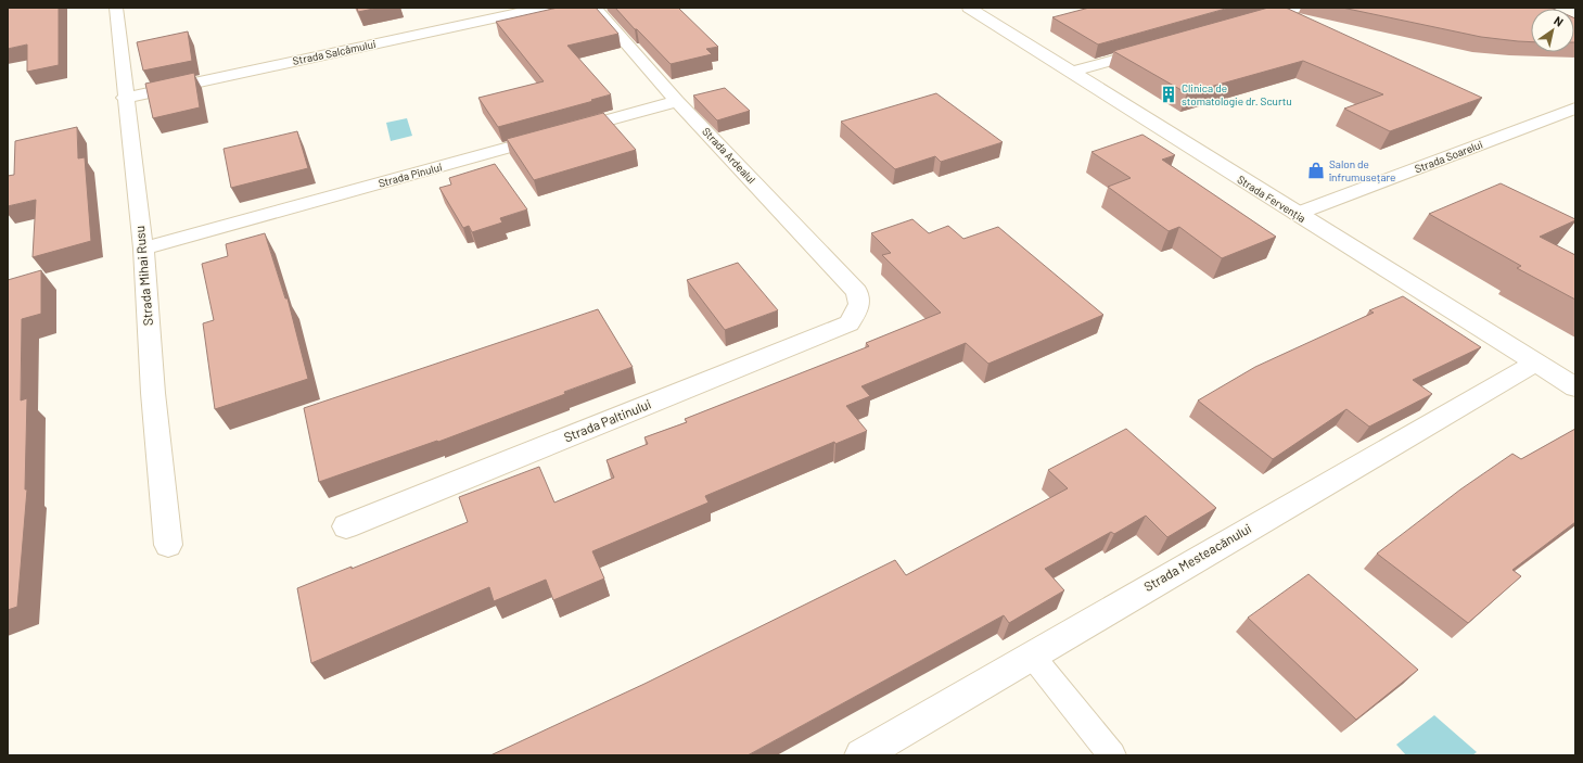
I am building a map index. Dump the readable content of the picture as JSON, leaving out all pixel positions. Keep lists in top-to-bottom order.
{
  "streets": {
    "street": [
      "Strada Salcâmului",
      "Strada Ardealul",
      "Strada Soarelui",
      "Strada Pinului",
      "Strada Fervenția",
      "Strada Mihai Rusu",
      "Strada Paltinului",
      "Strada Mesteacănului"
    ]
  },
  "crossings": [
    ["Strada Salcâmului", "Strada Mihai Rusu"],
    ["Strada Ardealul", "Strada Pinului"],
    ["Strada Ardealul", "Strada Paltinului"],
    ["Strada Soarelui", "Strada Fervenția"],
    ["Strada Pinului", "Strada Mihai Rusu"],
    ["Strada Fervenția", "Strada Mesteacănului"]
  ],
  "places": {
    "building": ["Clinica de stomatologie dr. Scurtu"],
    "shop": ["Salon de înfrumusețare"]
  },
  "north": "top right"
}
